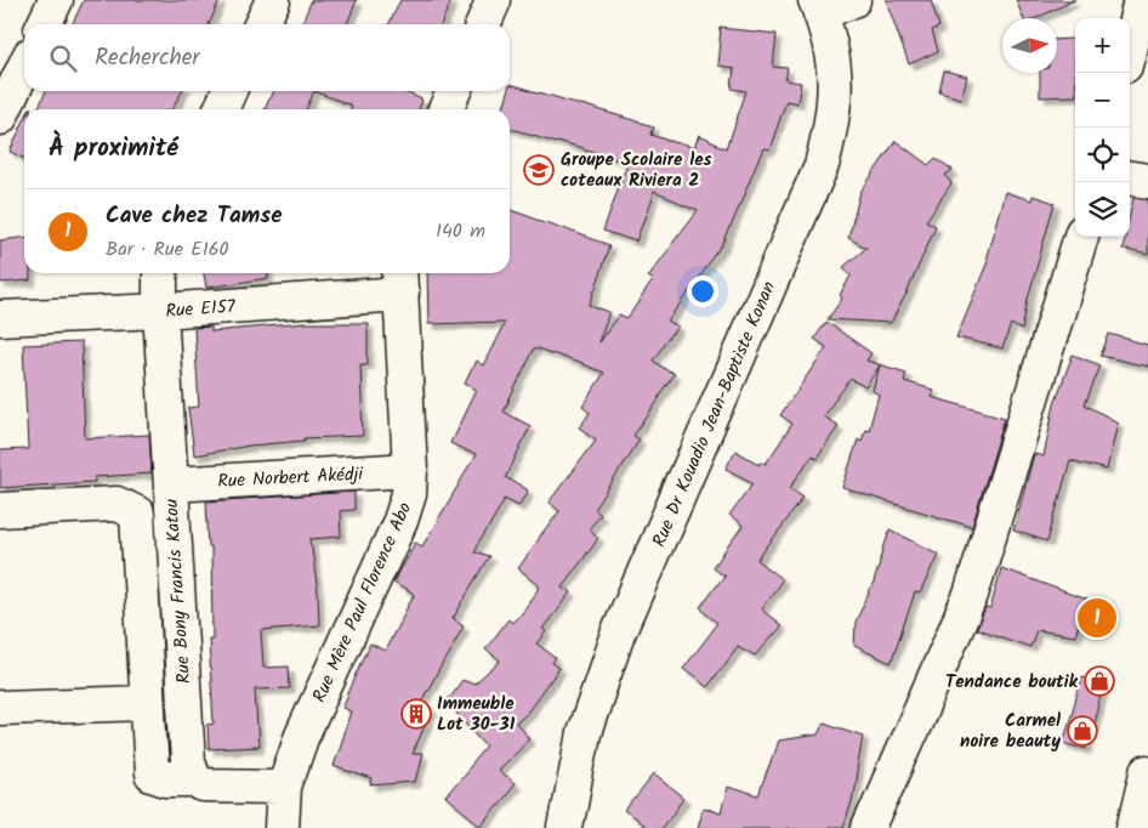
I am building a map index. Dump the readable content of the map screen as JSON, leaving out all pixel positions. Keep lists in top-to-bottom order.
{
  "streets": {
    "street": [
      "Rue E157",
      "Rue Dr Kouadio Jean-Baptiste Konan",
      "Rue Norbert Akédji",
      "Rue Bony Francis Katou",
      "Rue Mère Paul Florence Abo"
    ]
  },
  "crossings": [
    ["Rue E157", "Rue Bony Francis Katou"],
    ["Rue E157", "Rue Mère Paul Florence Abo"],
    ["Rue Norbert Akédji", "Rue Bony Francis Katou"],
    ["Rue Norbert Akédji", "Rue Mère Paul Florence Abo"]
  ],
  "places": {
    "school or university": ["Groupe Scolaire les coteaux Riviera 2"],
    "shop": ["Tendance boutik", "Carmel noire beauty"],
    "building": ["Immeuble Lot 30-31"]
  },
  "north": "right",
  "page": {
    "map_buttons": ["+", "−"],
    "search": "Rechercher",
    "heading": "À proximité",
    "list": [
      {
        "mark": "1",
        "name": "Cave chez Tamse",
        "note": "Bar · Rue E160",
        "value": "140 m"
      }
    ],
    "pins": "1"
  }
}
